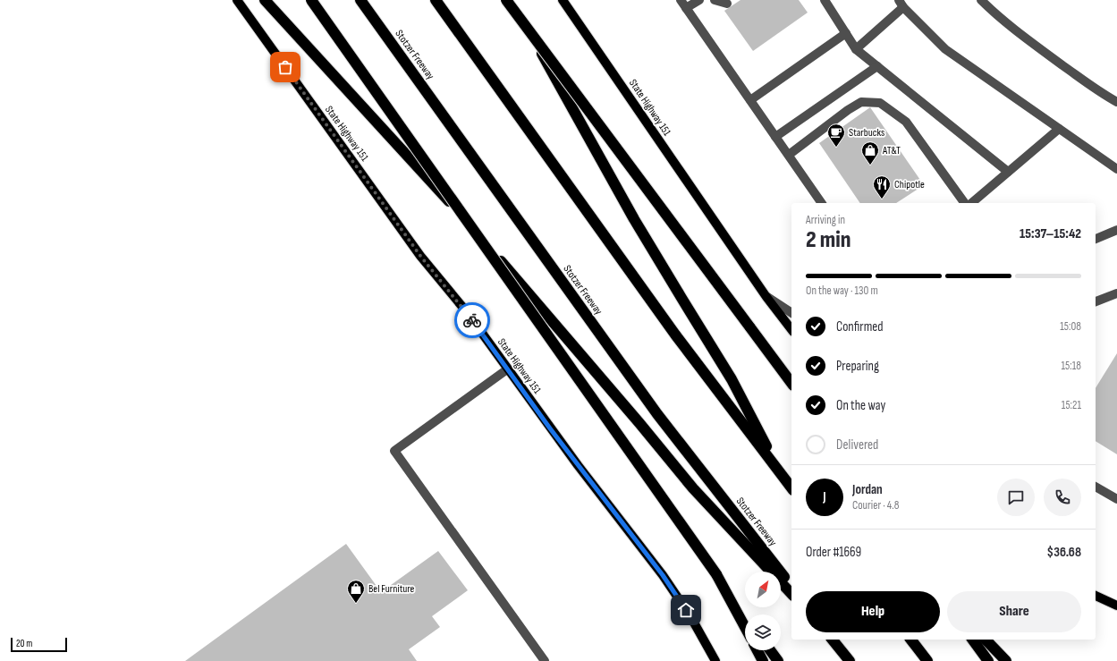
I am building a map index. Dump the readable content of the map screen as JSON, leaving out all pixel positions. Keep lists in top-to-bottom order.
{
  "streets": {
    "highway": ["Stotzer Freeway"],
    "main road": ["State Highway 151"]
  },
  "places": {
    "cafe": ["Starbucks"],
    "shop": ["AT&T", "Bel Furniture"],
    "restaurant": ["Chipotle"]
  },
  "scale_bar": "20 m",
  "north": "top right",
  "page": {
    "heading": ["2 min", "Arriving in", "15:37–15:42"],
    "panel": [
      "Jordan",
      "Courier · 4.8",
      "Order #1669",
      "$36.68"
    ],
    "bar": "On the way · 130 m",
    "list": [
      ["Confirmed", "15:08"],
      ["Preparing", "15:18"],
      ["On the way", "15:21"],
      "Delivered"
    ],
    "round": "J",
    "buttons": ["Help", "Share"],
    "scale": "20 m"
  }
}
